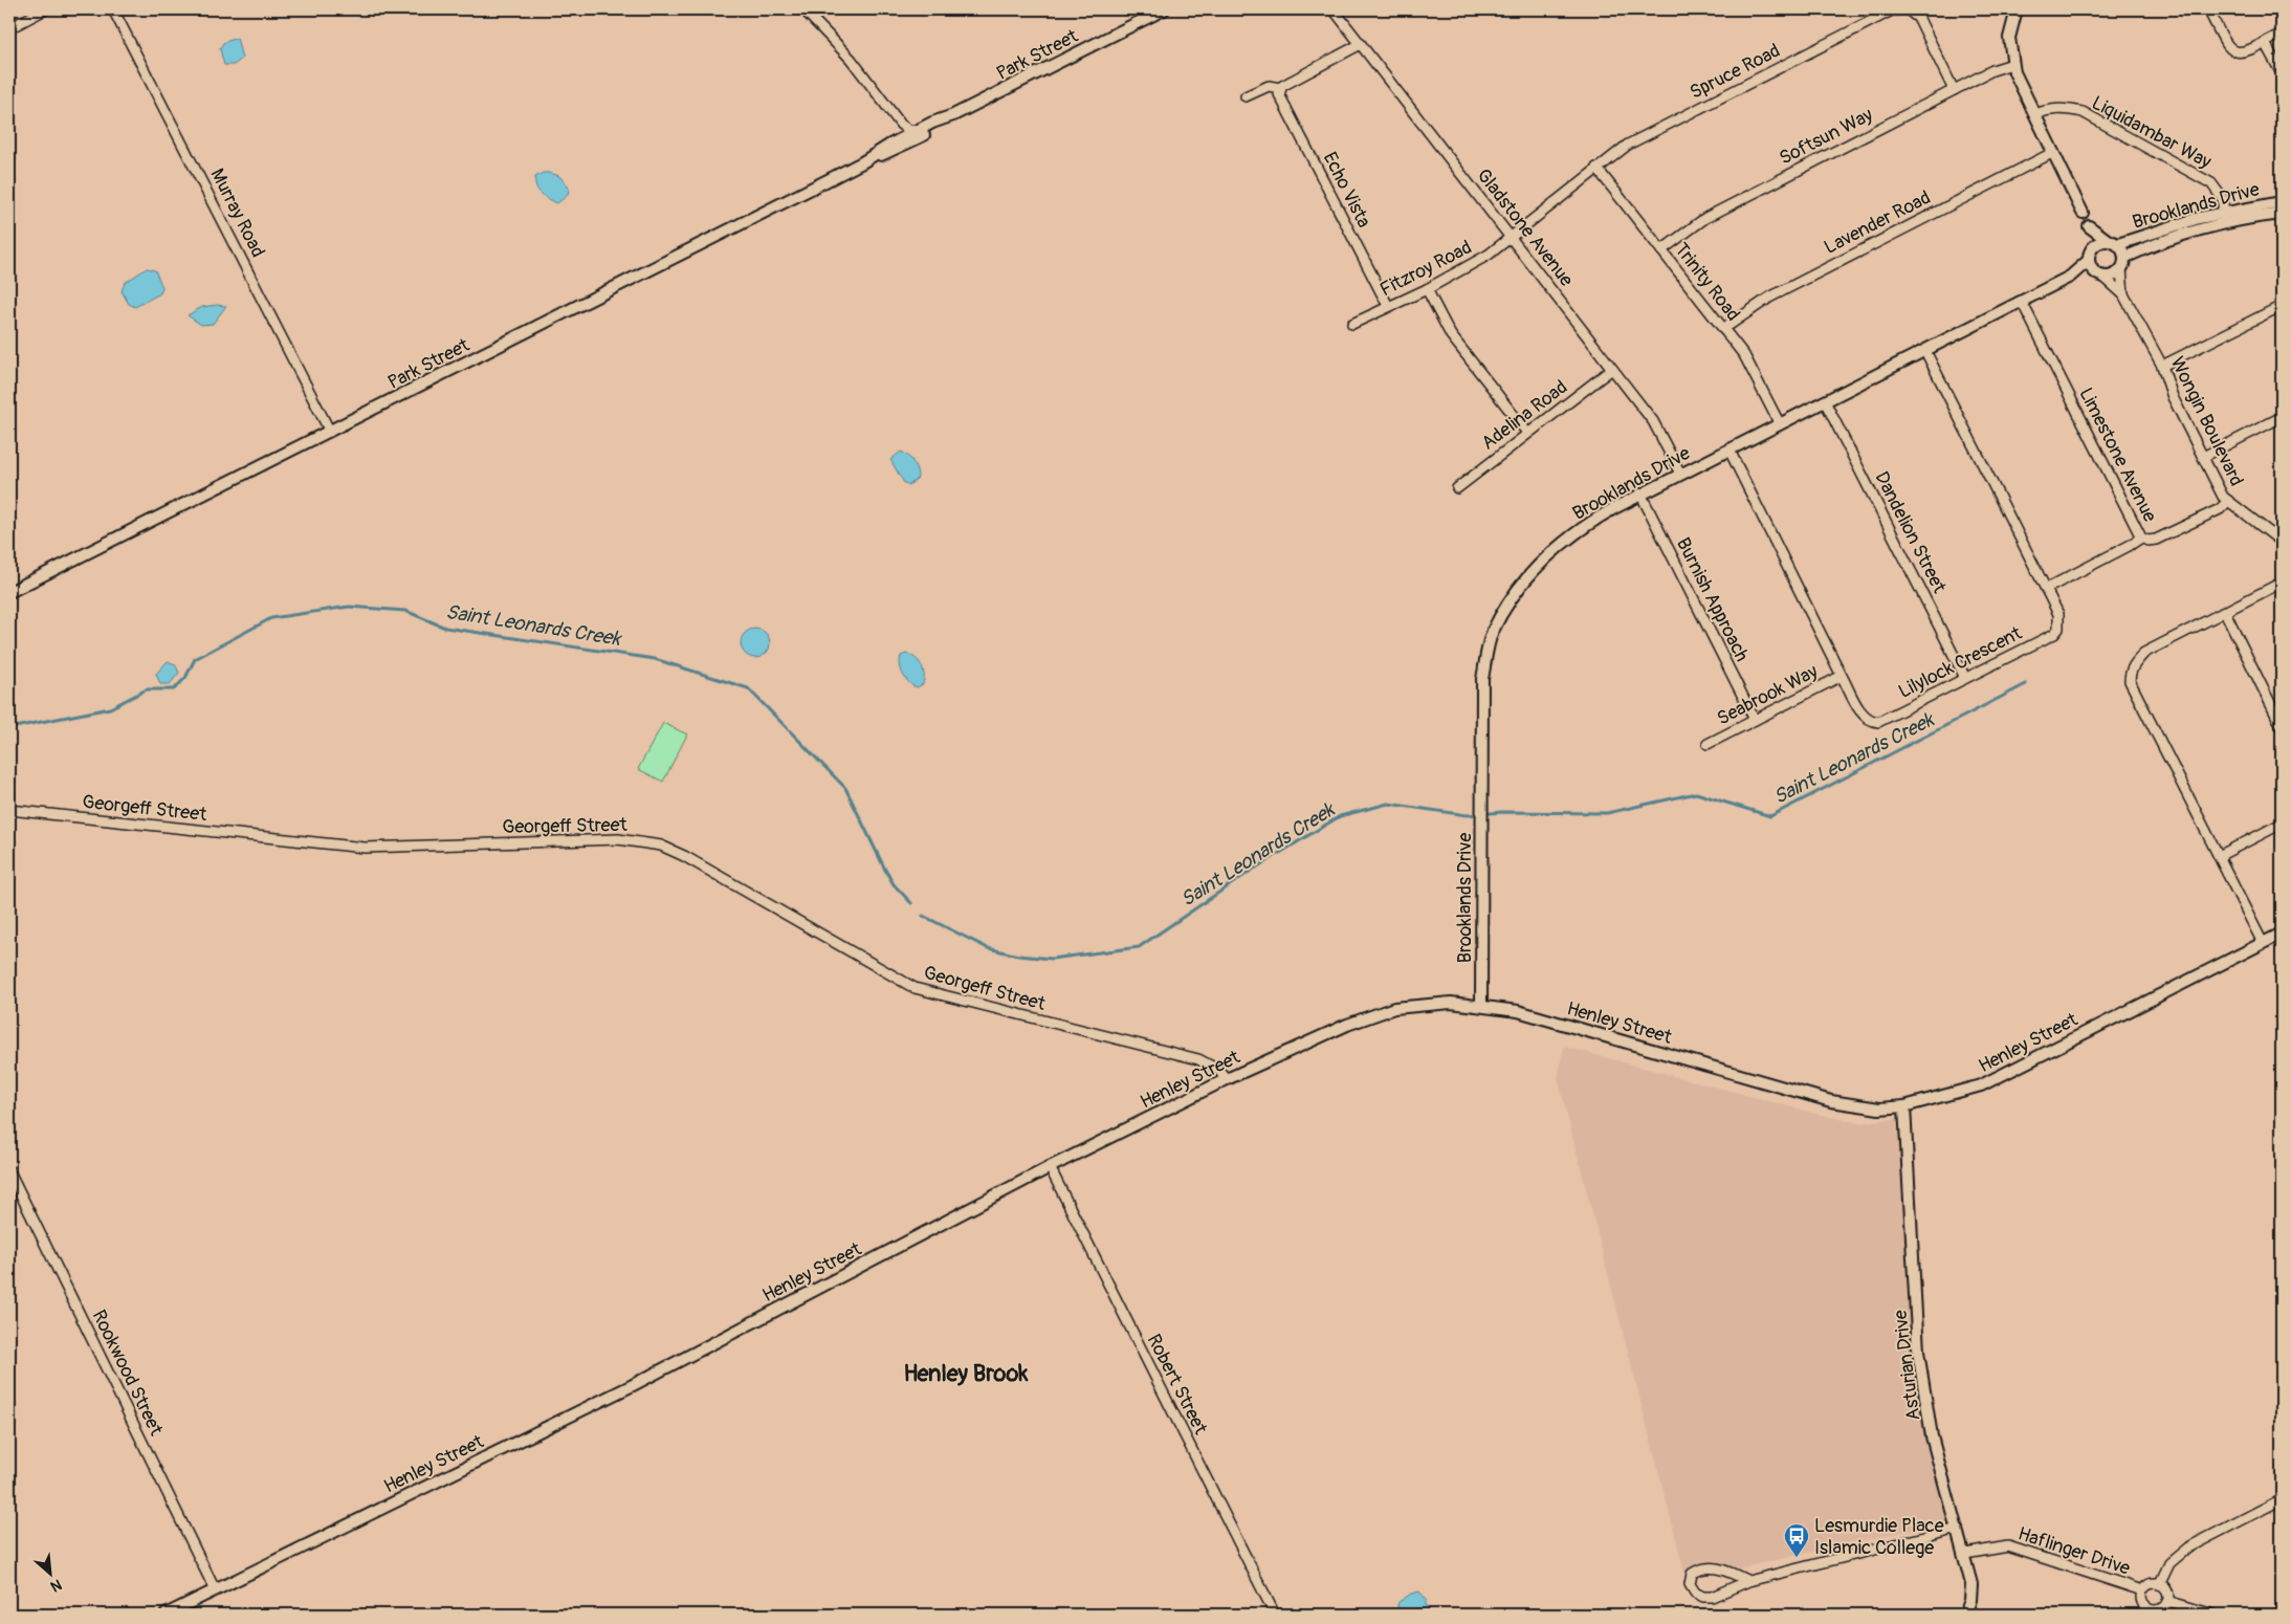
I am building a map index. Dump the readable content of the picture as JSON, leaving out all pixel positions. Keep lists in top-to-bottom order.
{
  "streets": {
    "street": [
      "Park Street",
      "Spruce Road",
      "Liquidambar Way",
      "Softsun Way",
      "Echo Vista",
      "Brooklands Drive",
      "Murray Road",
      "Lavender Road",
      "Gladstone Avenue",
      "Fitzroy Road",
      "Trinity Road",
      "Adelina Road",
      "Wongin Boulevard",
      "Limestone Avenue",
      "Dandelion Street",
      "Burnish Approach",
      "Lilylock Crescent",
      "Seabrook Way",
      "Georgeff Street",
      "Henley Street",
      "Asturian Drive",
      "Rookwood Street",
      "Robert Street",
      "Haflinger Drive"
    ]
  },
  "crossings": [
    ["Park Street", "Murray Road"],
    ["Spruce Road", "Softsun Way"],
    ["Spruce Road", "Gladstone Avenue"],
    ["Spruce Road", "Fitzroy Road"],
    ["Spruce Road", "Trinity Road"],
    ["Liquidambar Way", "Brooklands Drive"],
    ["Softsun Way", "Trinity Road"],
    ["Echo Vista", "Fitzroy Road"],
    ["Brooklands Drive", "Gladstone Avenue"],
    ["Brooklands Drive", "Trinity Road"],
    ["Brooklands Drive", "Wongin Boulevard"],
    ["Brooklands Drive", "Limestone Avenue"],
    ["Brooklands Drive", "Dandelion Street"],
    ["Brooklands Drive", "Burnish Approach"],
    ["Brooklands Drive", "Lilylock Crescent"],
    ["Brooklands Drive", "Henley Street"],
    ["Lavender Road", "Trinity Road"],
    ["Gladstone Avenue", "Fitzroy Road"],
    ["Gladstone Avenue", "Adelina Road"],
    ["Wongin Boulevard", "Limestone Avenue"],
    ["Dandelion Street", "Lilylock Crescent"],
    ["Burnish Approach", "Seabrook Way"],
    ["Lilylock Crescent", "Seabrook Way"],
    ["Georgeff Street", "Henley Street"],
    ["Henley Street", "Asturian Drive"],
    ["Henley Street", "Rookwood Street"],
    ["Henley Street", "Robert Street"],
    ["Asturian Drive", "Haflinger Drive"]
  ],
  "districts": ["Henley Brook"],
  "water": ["Saint Leonards Creek"],
  "places": {
    "bus stop": ["Lesmurdie Place Islamic College"]
  },
  "north": "bottom right"
}
